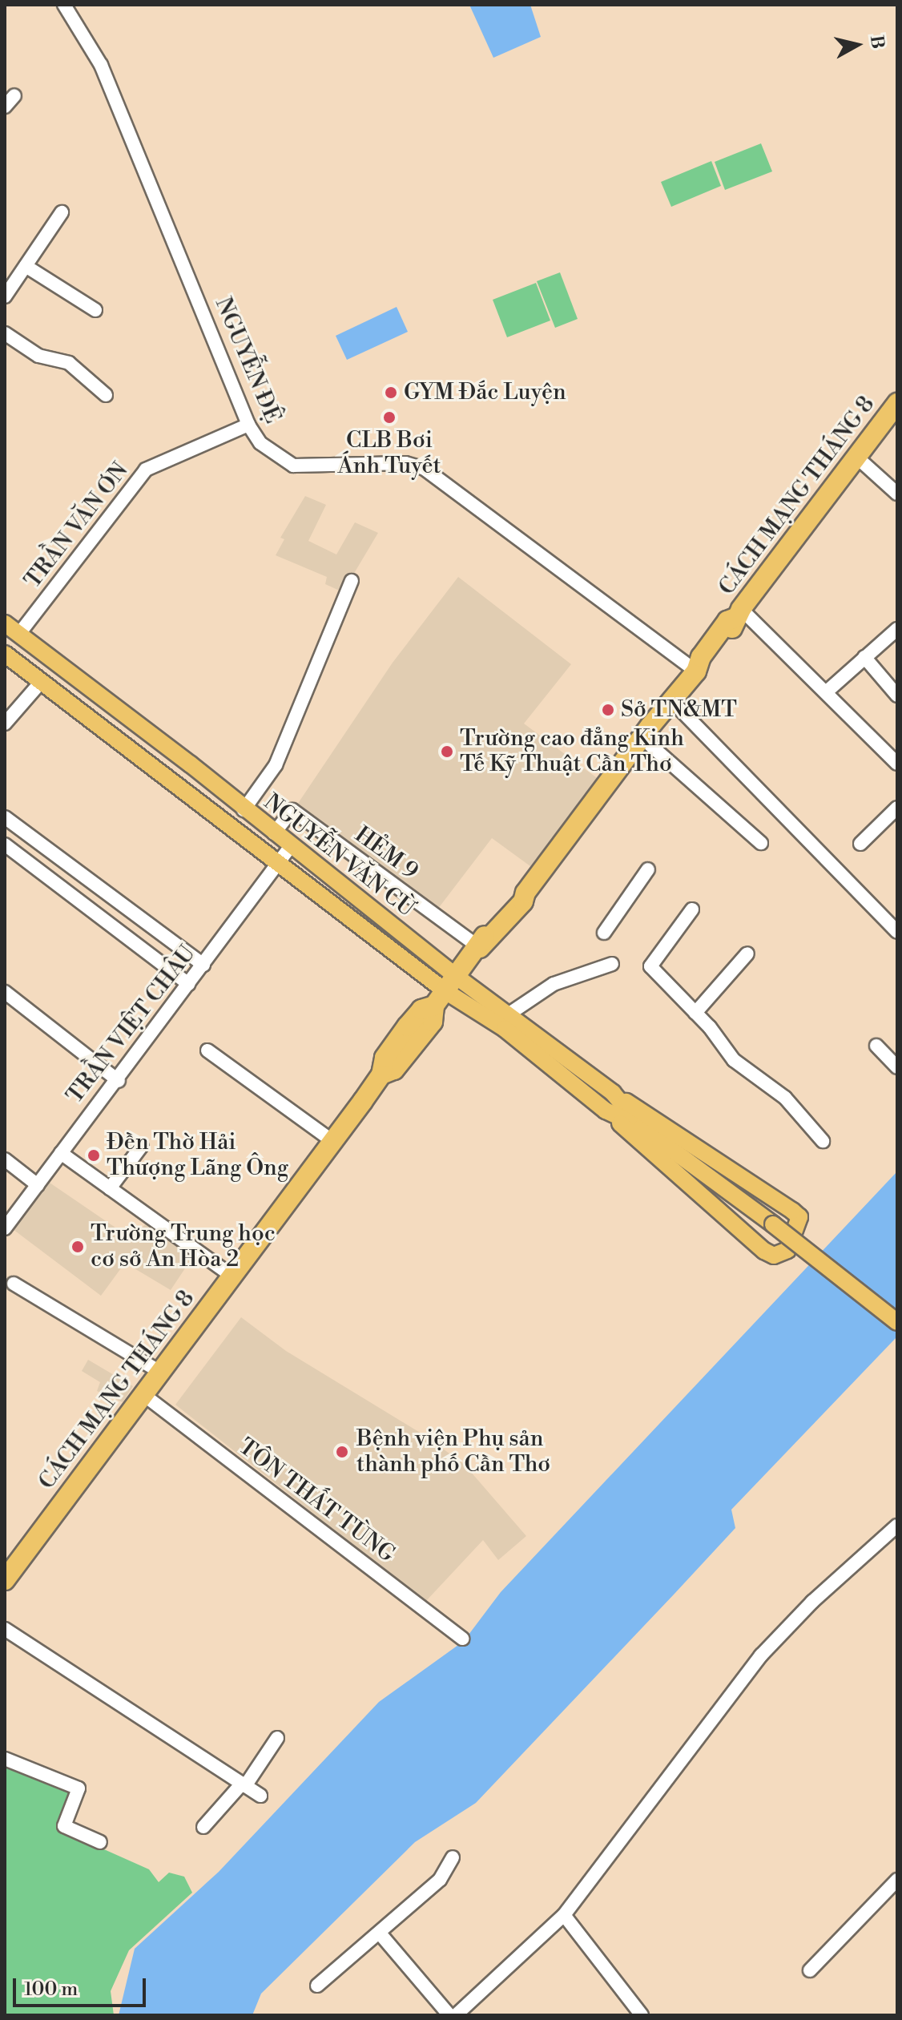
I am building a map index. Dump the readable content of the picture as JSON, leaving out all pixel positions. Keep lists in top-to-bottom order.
{
  "streets": {
    "highway": ["CÁCH MẠNG THÁNG 8"],
    "main road": ["NGUYỄN VĂN CỪ"],
    "street": [
      "NGUYỄN ĐỆ",
      "TRẦN VĂN ƠN",
      "HẺM 9",
      "TRẦN VIỆT CHÂU",
      "TÔN THẤT TÙNG"
    ]
  },
  "crossings": [
    ["NGUYỄN ĐỆ", "CÁCH MẠNG THÁNG 8"],
    ["NGUYỄN ĐỆ", "TRẦN VĂN ƠN"],
    ["CÁCH MẠNG THÁNG 8", "HẺM 9"],
    ["CÁCH MẠNG THÁNG 8", "NGUYỄN VĂN CỪ"],
    ["CÁCH MẠNG THÁNG 8", "TÔN THẤT TÙNG"],
    ["TRẦN VĂN ƠN", "NGUYỄN VĂN CỪ"],
    ["HẺM 9", "NGUYỄN VĂN CỪ"],
    ["NGUYỄN VĂN CỪ", "TRẦN VIỆT CHÂU"]
  ],
  "places": [
    "GYM Đắc Luyện",
    "CLB Bơi Ánh Tuyết",
    "Sở TN&MT",
    "Trường cao đẳng Kinh Tế Kỹ Thuật Cần Thơ",
    "Đền Thờ Hải Thượng Lãng Ông",
    "Trường Trung học cơ sở An Hòa 2",
    "Bệnh viện Phụ sản thành phố Cần Thơ"
  ],
  "scale_bar": "100 m",
  "north": "right"
}
